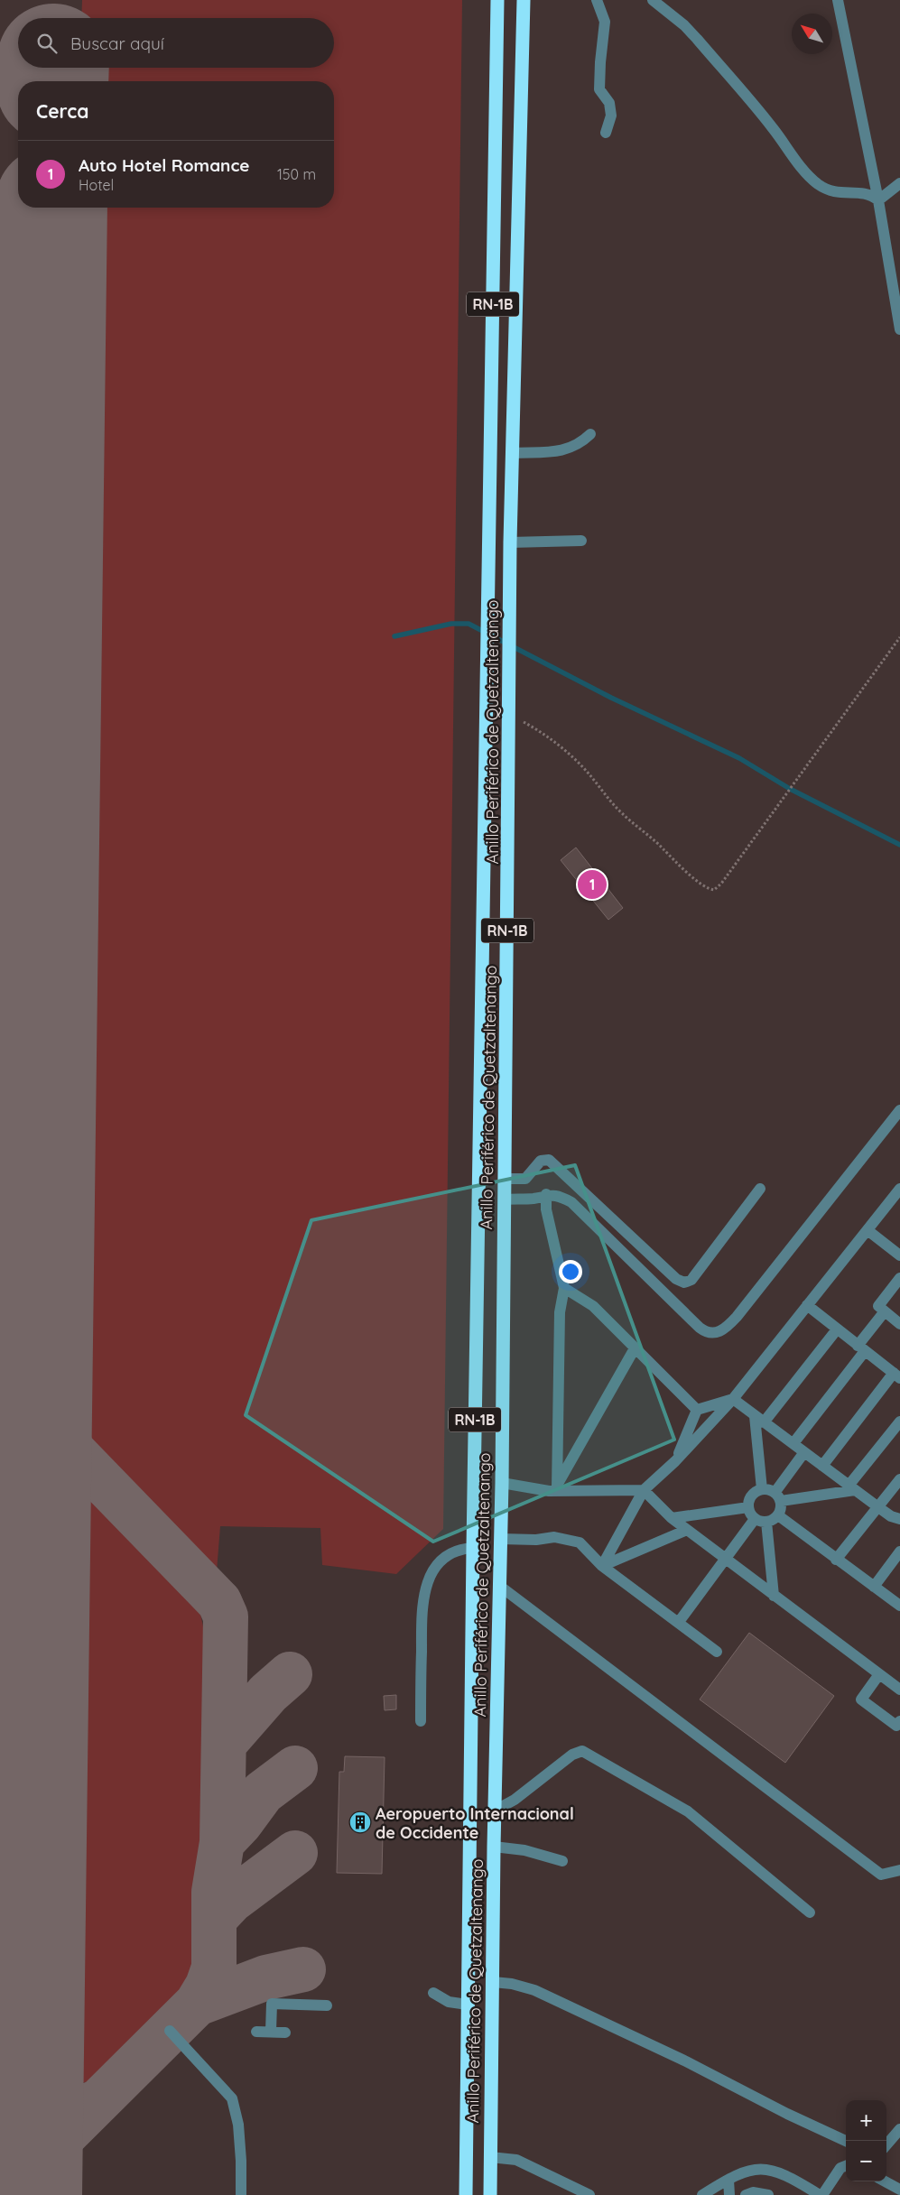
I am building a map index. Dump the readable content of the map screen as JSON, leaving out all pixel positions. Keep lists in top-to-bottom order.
{
  "streets": {
    "highway": ["RN-1B", "Anillo Periférico de Quetzaltenango"]
  },
  "places": {
    "building": ["Aeropuerto Internacional de Occidente"]
  },
  "north": "top left",
  "page": {
    "search": "Buscar aquí",
    "heading": "Cerca",
    "list": [
      {
        "mark": "1",
        "name": "Auto Hotel Romance",
        "note": "Hotel",
        "value": "150 m"
      }
    ],
    "pins": "1",
    "map_buttons": ["+", "−"]
  }
}
